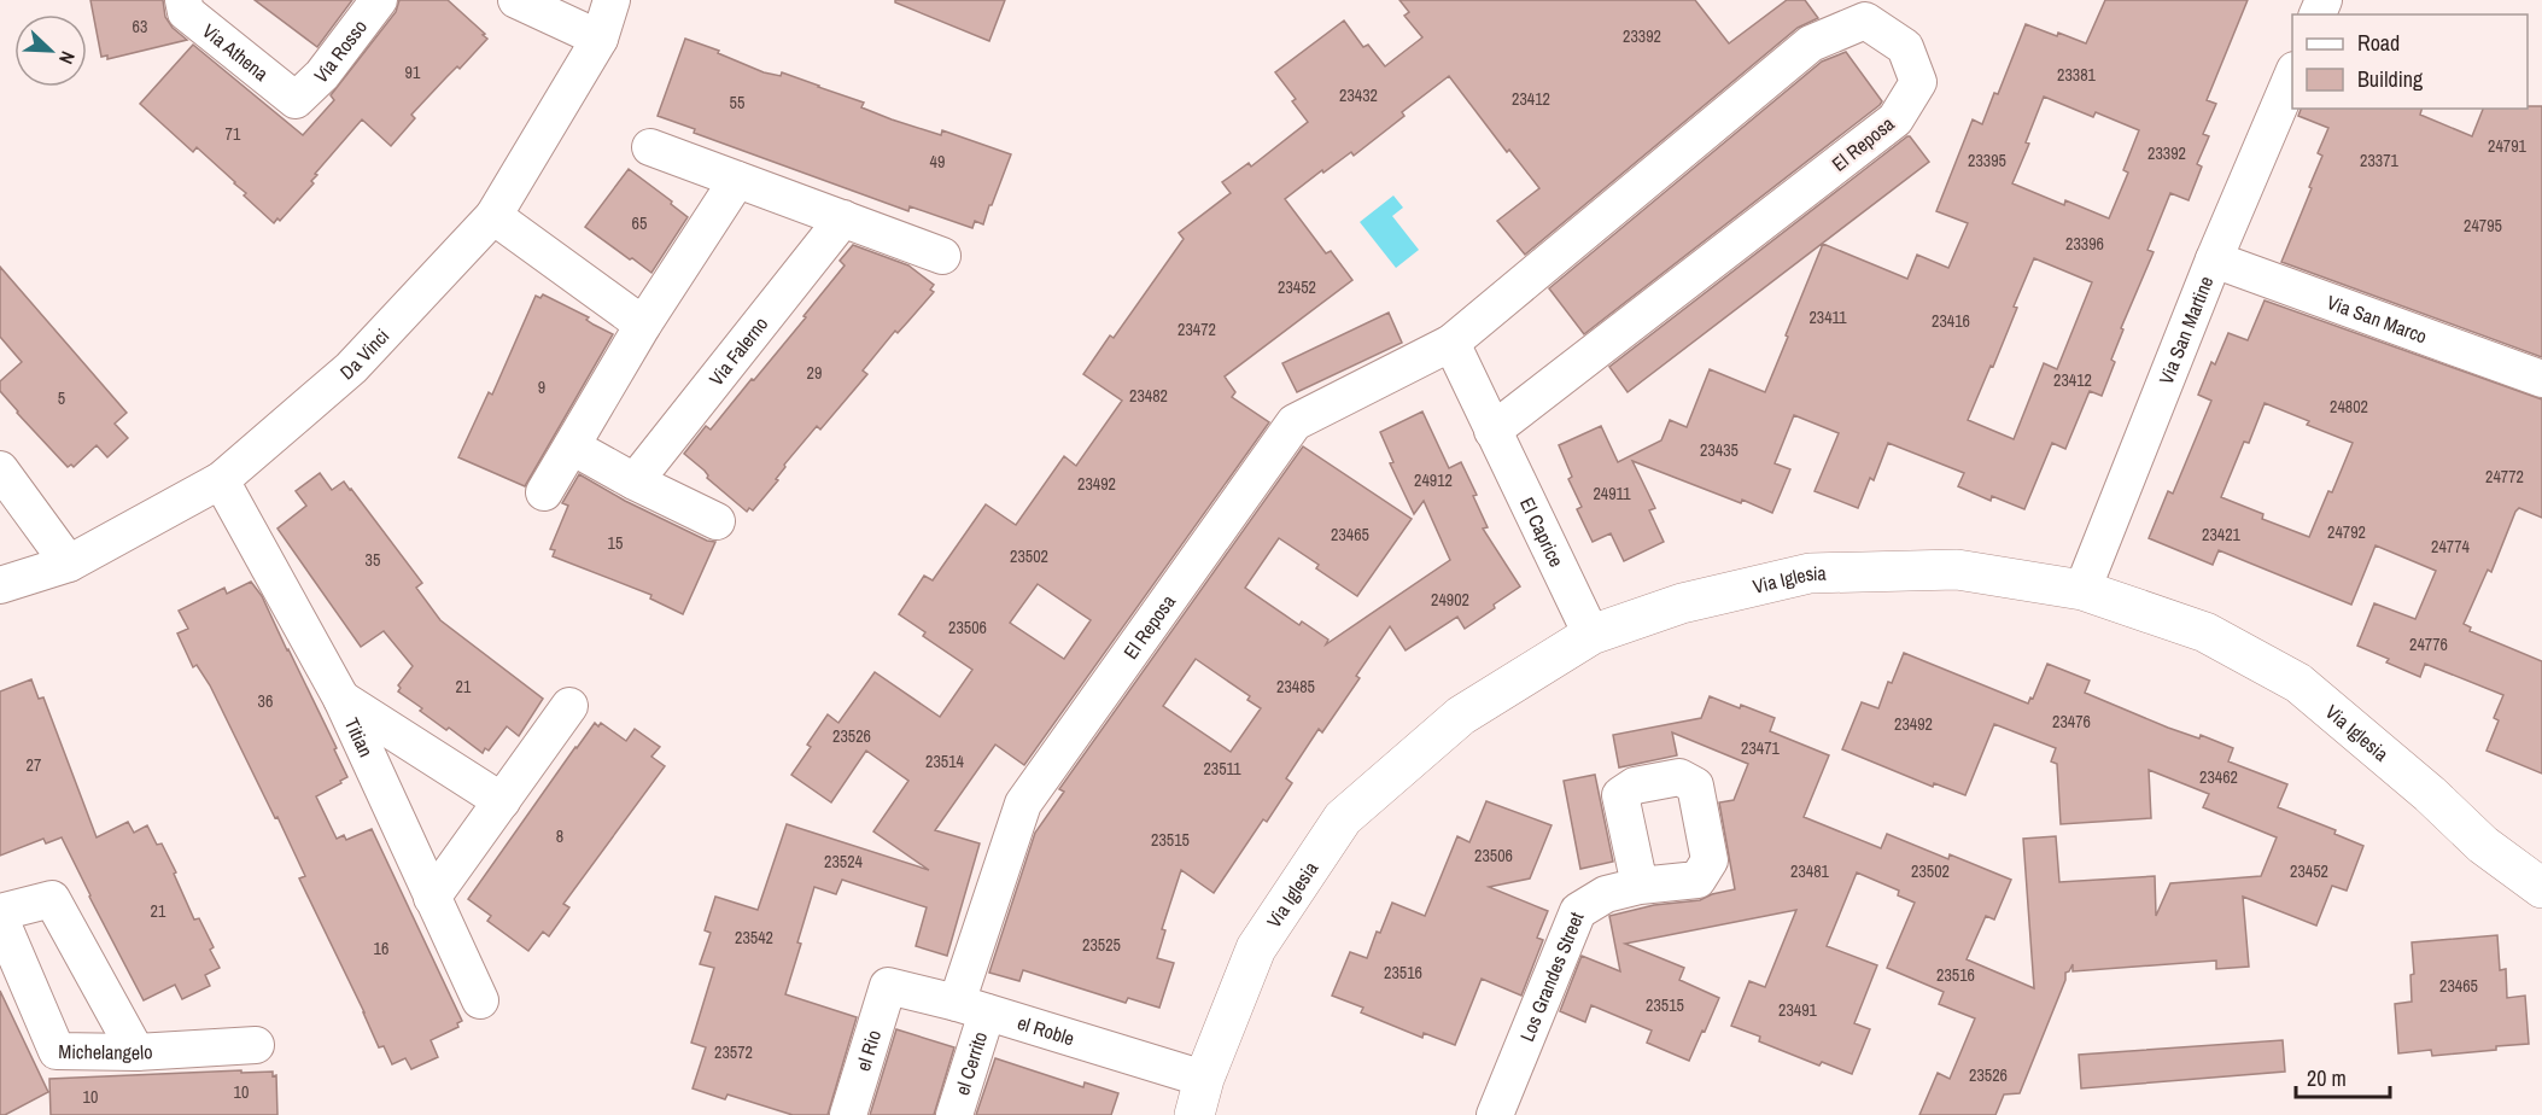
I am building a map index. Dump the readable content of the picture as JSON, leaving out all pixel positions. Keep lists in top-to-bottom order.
{
  "streets": {
    "street": [
      "Via Rosso",
      "Via Athena",
      "El Reposa",
      "Via San Marco",
      "Via San Martine",
      "Via Falerno",
      "Da Vinci",
      "El Caprice",
      "Via Iglesia",
      "Titian",
      "Los Grandes Street",
      "el Roble",
      "Michelangelo",
      "el Rio",
      "el Cerrito"
    ]
  },
  "crossings": [
    ["Via Rosso", "Via Athena"],
    ["El Reposa", "El Caprice"],
    ["El Reposa", "el Roble"],
    ["El Reposa", "el Cerrito"],
    ["Via San Marco", "Via San Martine"],
    ["Via San Martine", "Via Iglesia"],
    ["Da Vinci", "Titian"],
    ["El Caprice", "Via Iglesia"],
    ["Via Iglesia", "el Roble"],
    ["el Roble", "el Rio"],
    ["el Roble", "el Cerrito"]
  ],
  "house_numbers": [
    "63",
    "23392",
    "91",
    "23381",
    "23432",
    "23412",
    "55",
    "71",
    "24791",
    "23392",
    "23395",
    "23371",
    "49",
    "65",
    "24795",
    "23396",
    "23452",
    "23411",
    "23416",
    "23472",
    "29",
    "23412",
    "9",
    "23482",
    "5",
    "24802",
    "23435",
    "24772",
    "24912",
    "23492",
    "24911",
    "24792",
    "23465",
    "23421",
    "15",
    "24774",
    "23502",
    "35",
    "24902",
    "23506",
    "24776",
    "21",
    "23485",
    "36",
    "23476",
    "23492",
    "23526",
    "23471",
    "23514",
    "27",
    "23511",
    "23462",
    "8",
    "23515",
    "23506",
    "23524",
    "23481",
    "23502",
    "23452",
    "21",
    "23542",
    "23525",
    "16",
    "23516",
    "23516",
    "23465",
    "23515",
    "23491",
    "23572",
    "23526",
    "10",
    "10"
  ],
  "legend": ["Road", "Building"],
  "scale_bar": "20 m",
  "north": "bottom right"
}
